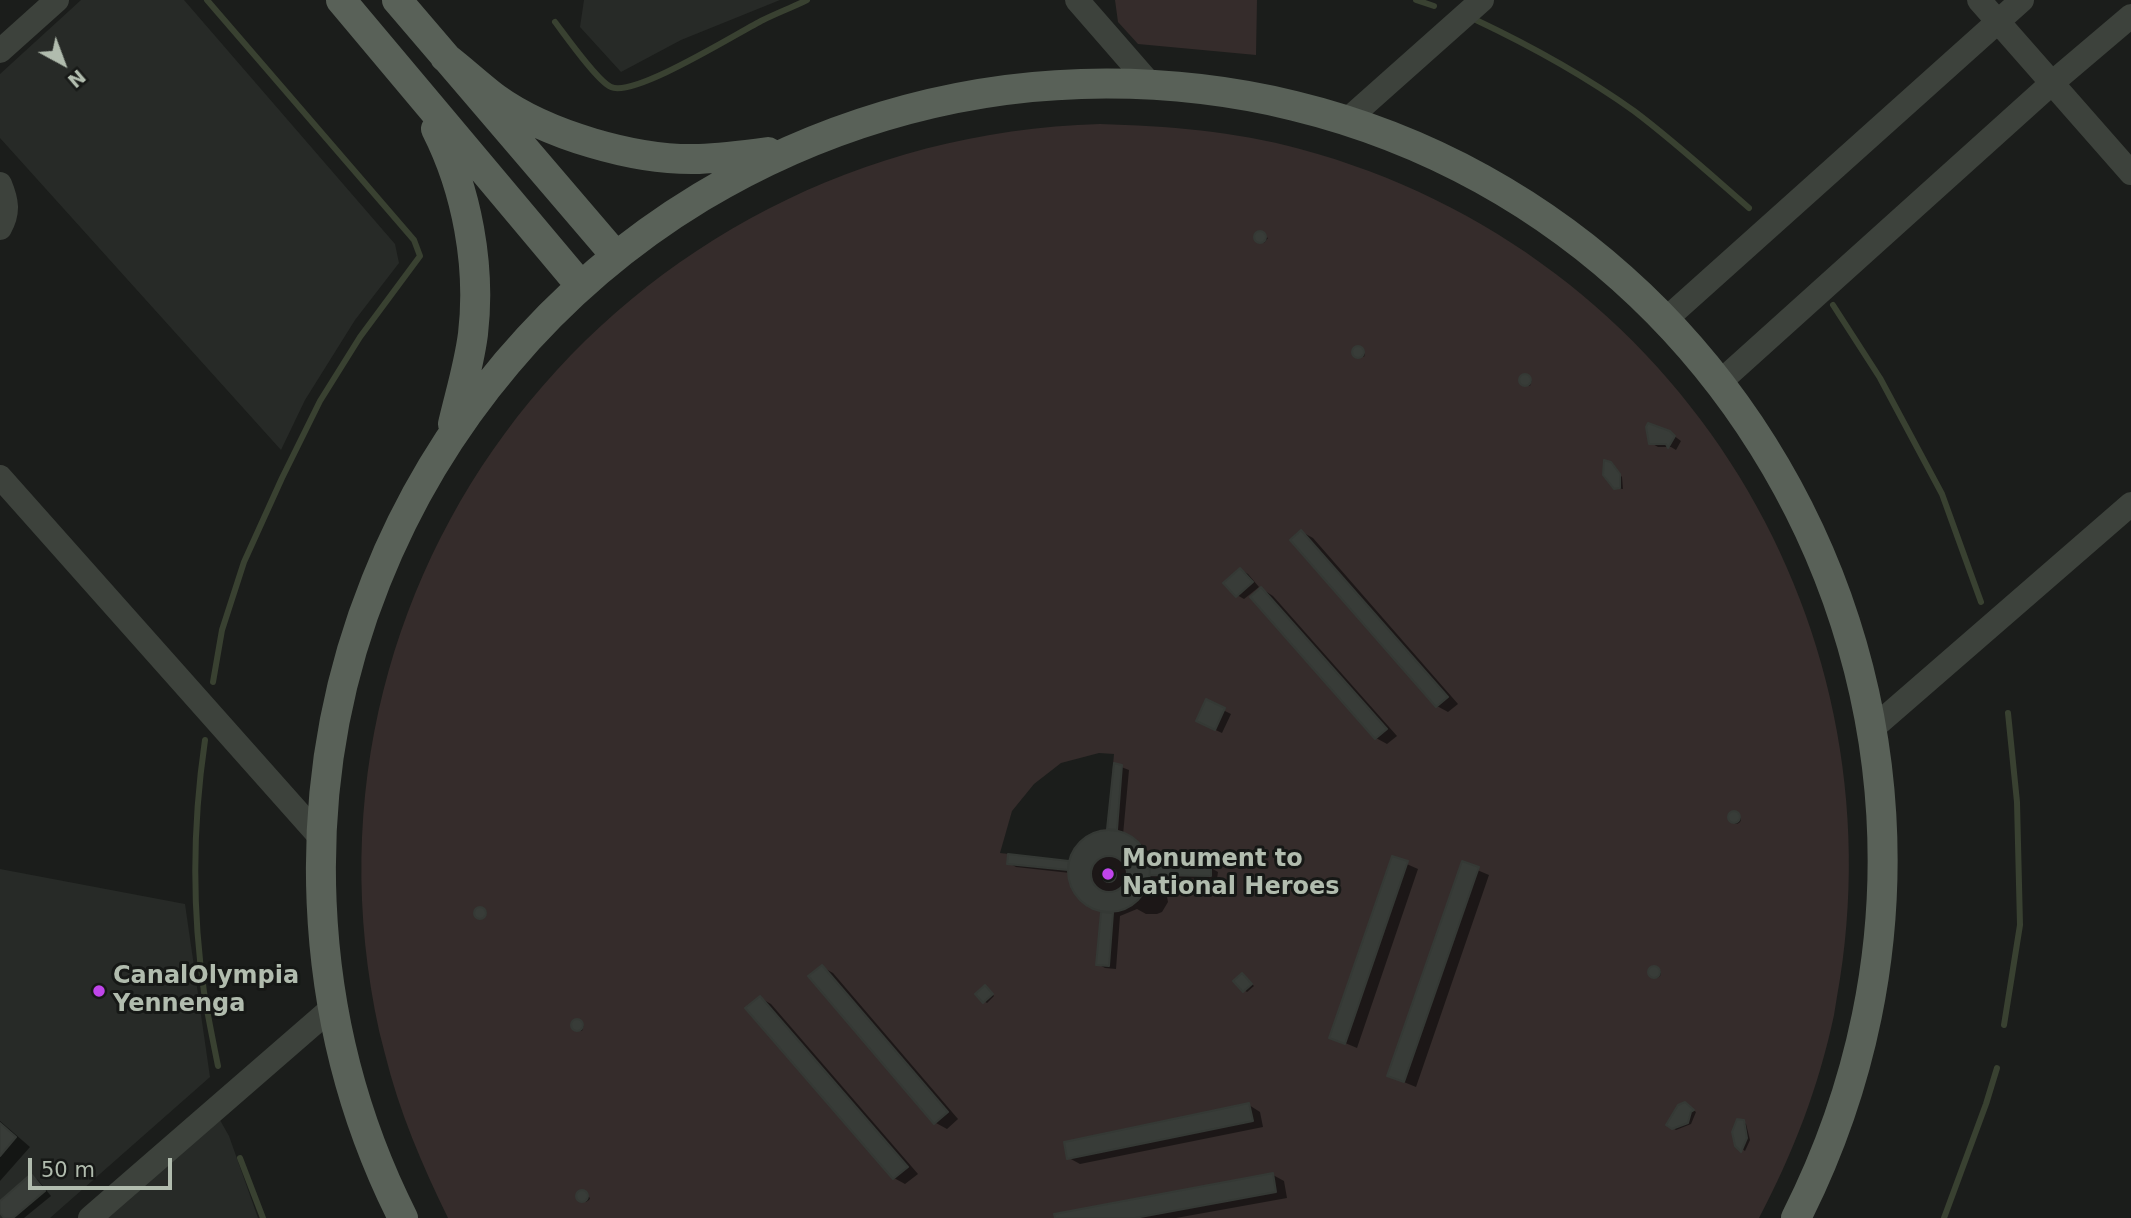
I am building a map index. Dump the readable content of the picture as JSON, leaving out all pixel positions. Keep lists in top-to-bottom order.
{
  "places": ["Monument to National Heroes", "CanalOlympia Yennenga"],
  "scale_bar": "50 m",
  "north": "bottom right"
}
